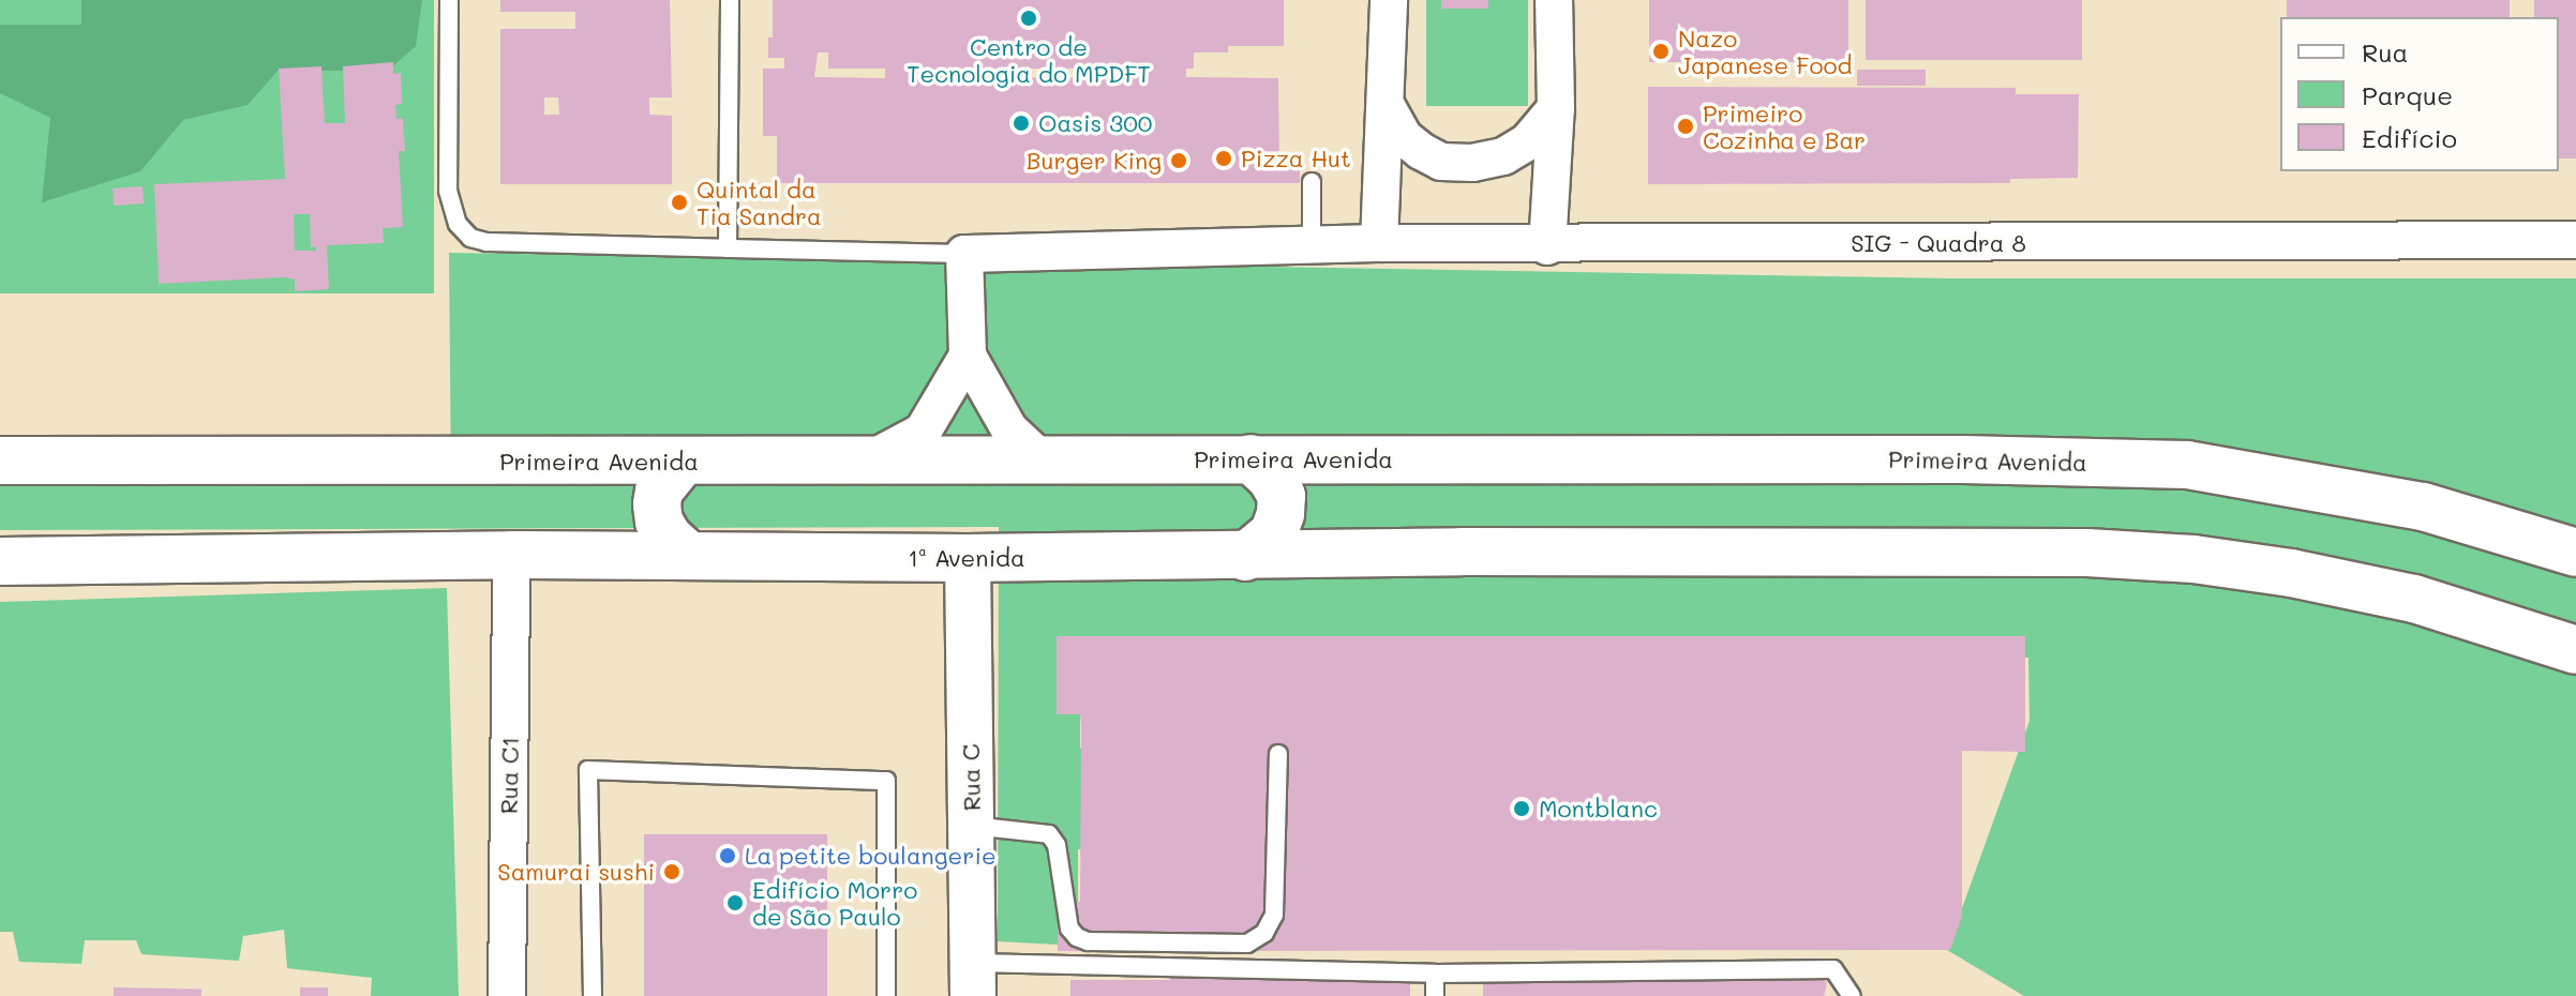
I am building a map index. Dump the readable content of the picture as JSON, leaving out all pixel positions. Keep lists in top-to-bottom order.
{
  "streets": {
    "main road": ["Primeira Avenida", "1ª Avenida"],
    "street": ["SIG - Quadra 8", "Rua C1", "Rua C"]
  },
  "crossings": [
    ["1ª Avenida", "Rua C"]
  ],
  "places": [
    "Centro de Tecnologia do MPDFT",
    "Nazo Japanese Food",
    "Oasis 300",
    "Primeiro Cozinha e Bar",
    "Pizza Hut",
    "Burger King",
    "Quintal da Tia Sandra",
    "Montblanc",
    "La petite boulangerie",
    "Samurai sushi",
    "Edifício Morro de São Paulo"
  ],
  "legend": ["Rua", "Parque", "Edifício"]
}
